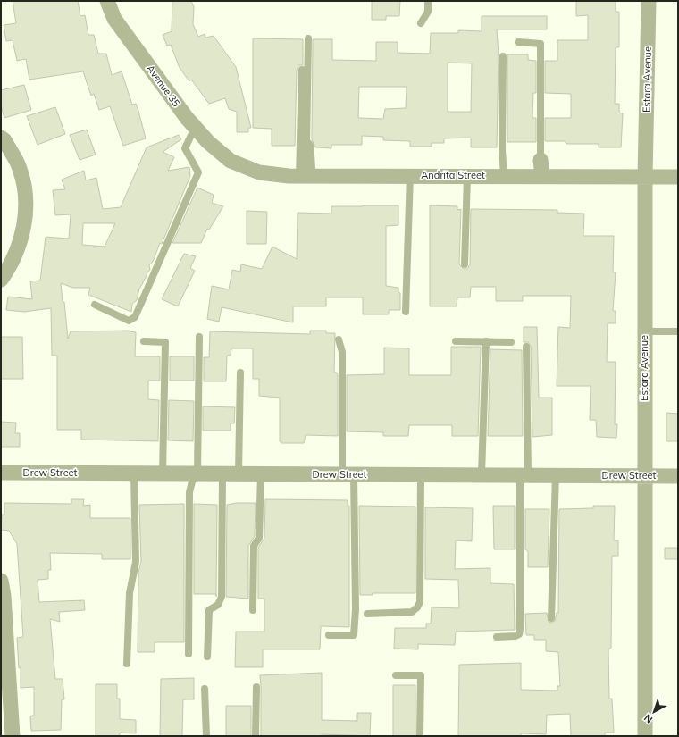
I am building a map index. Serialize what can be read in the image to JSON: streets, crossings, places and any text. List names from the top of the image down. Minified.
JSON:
{"streets":{"street":["Estara Avenue","Avenue 35","Andrita Street","Drew Street"]},"crossings":[["Estara Avenue","Andrita Street"],["Estara Avenue","Drew Street"],["Avenue 35","Andrita Street"]],"north":"bottom left"}
